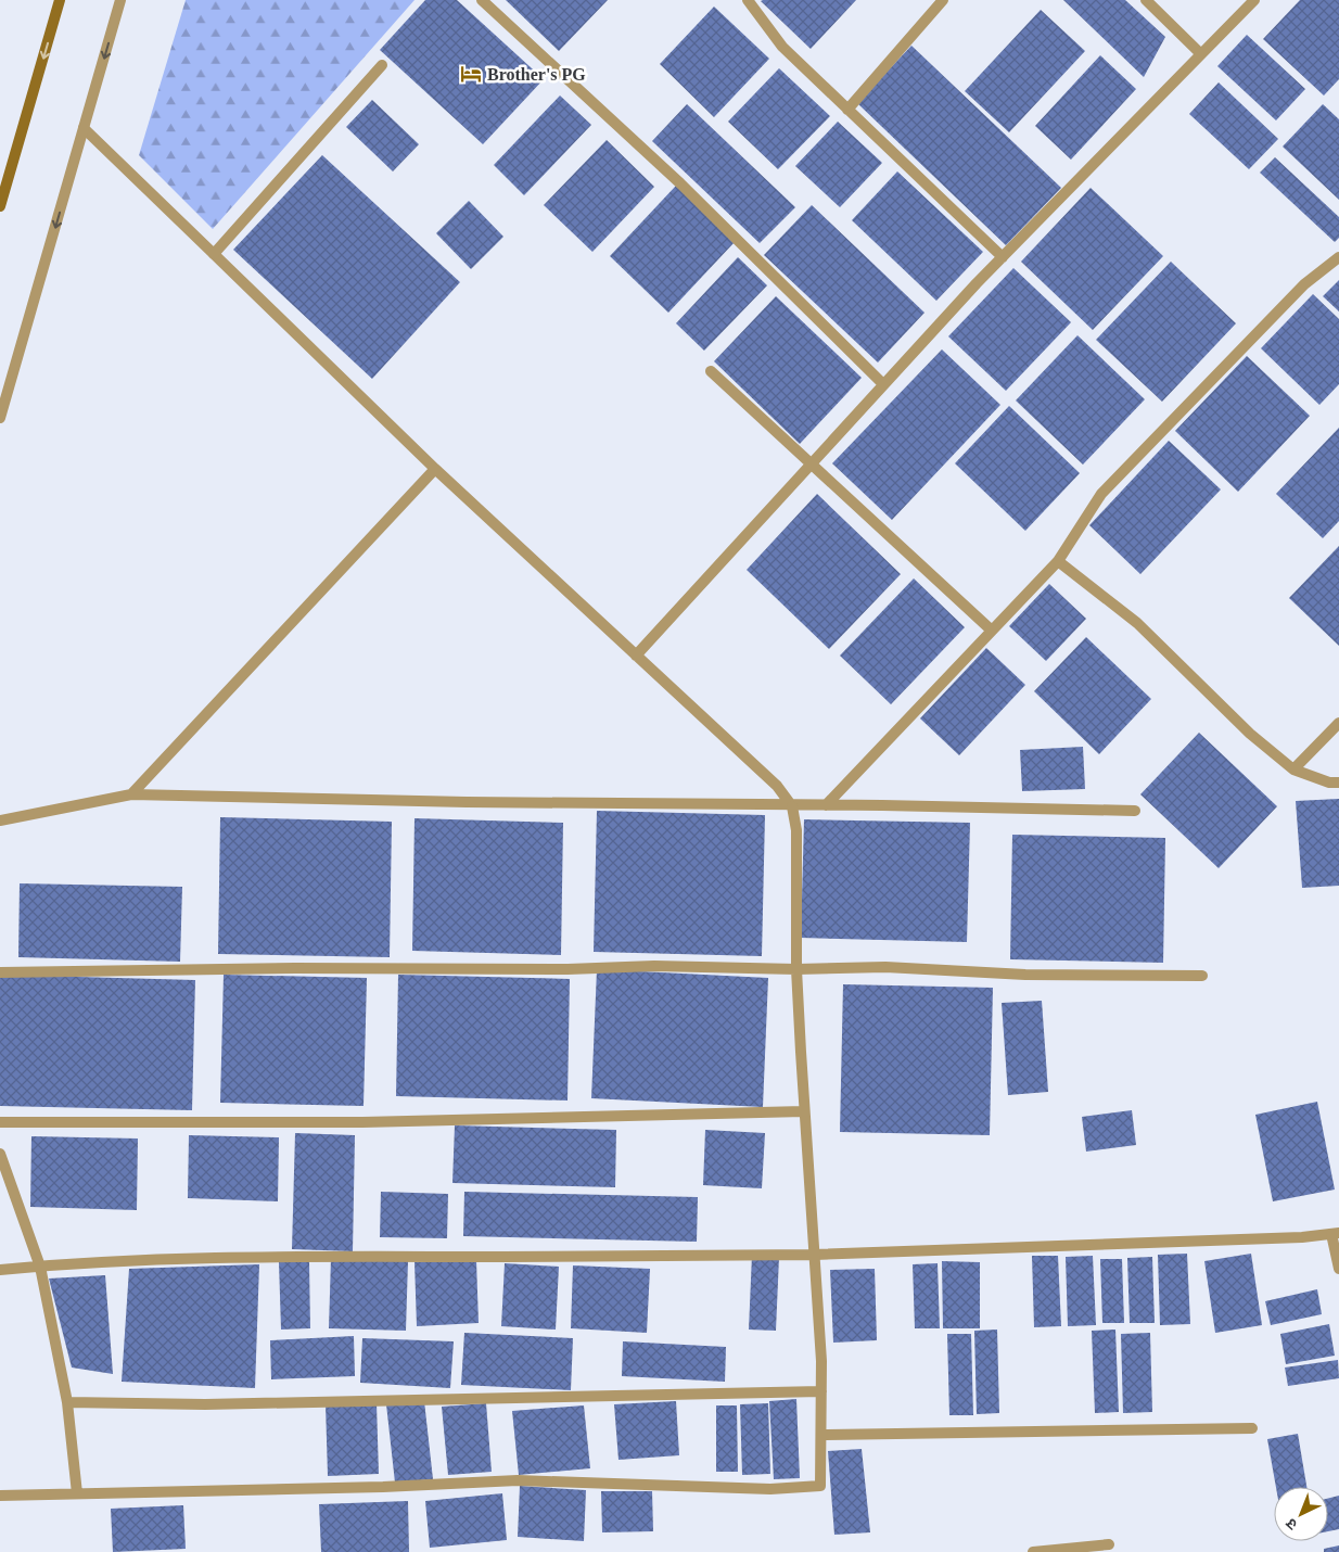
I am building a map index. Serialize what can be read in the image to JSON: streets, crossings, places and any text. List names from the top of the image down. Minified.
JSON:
{"places":{"hotel":["Brother's PG"]},"north":"bottom left"}
